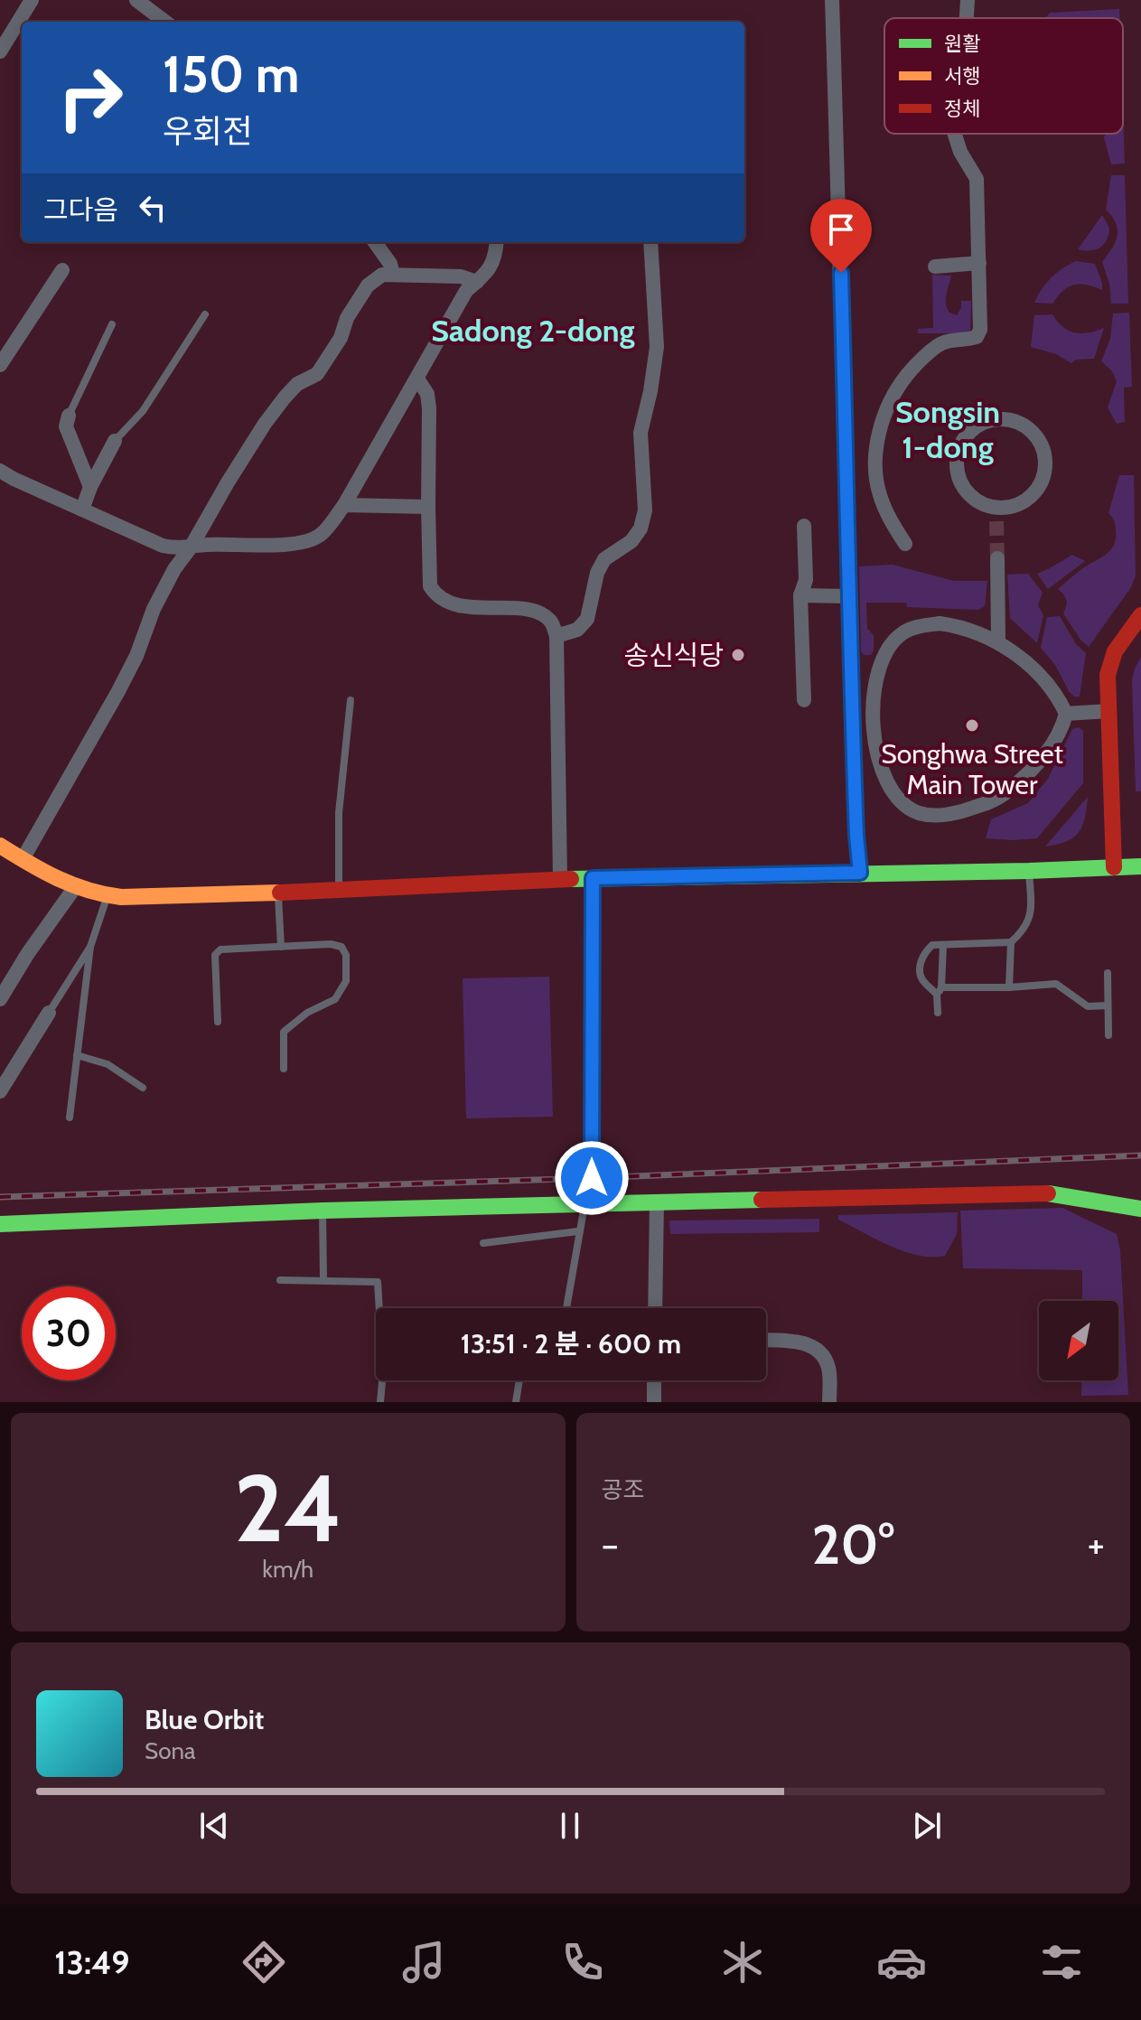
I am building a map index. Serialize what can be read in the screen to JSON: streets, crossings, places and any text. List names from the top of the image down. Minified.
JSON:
{"districts":["Sadong 2-dong","Songsin 1-dong"],"places":["송신식당","Songhwa Street Main Tower"],"legend":["원활","서행","정체"],"north":"bottom left","page":{"turn":["150 m","우회전"],"then":"그다음","limit":"30","trip":"13:51 · 2 분 · 600 m","tile":[["24","km/h"],"공조"],"heat":["−","20°","+"],"song":["Blue Orbit","Sona"],"tabs":"13:49"}}
